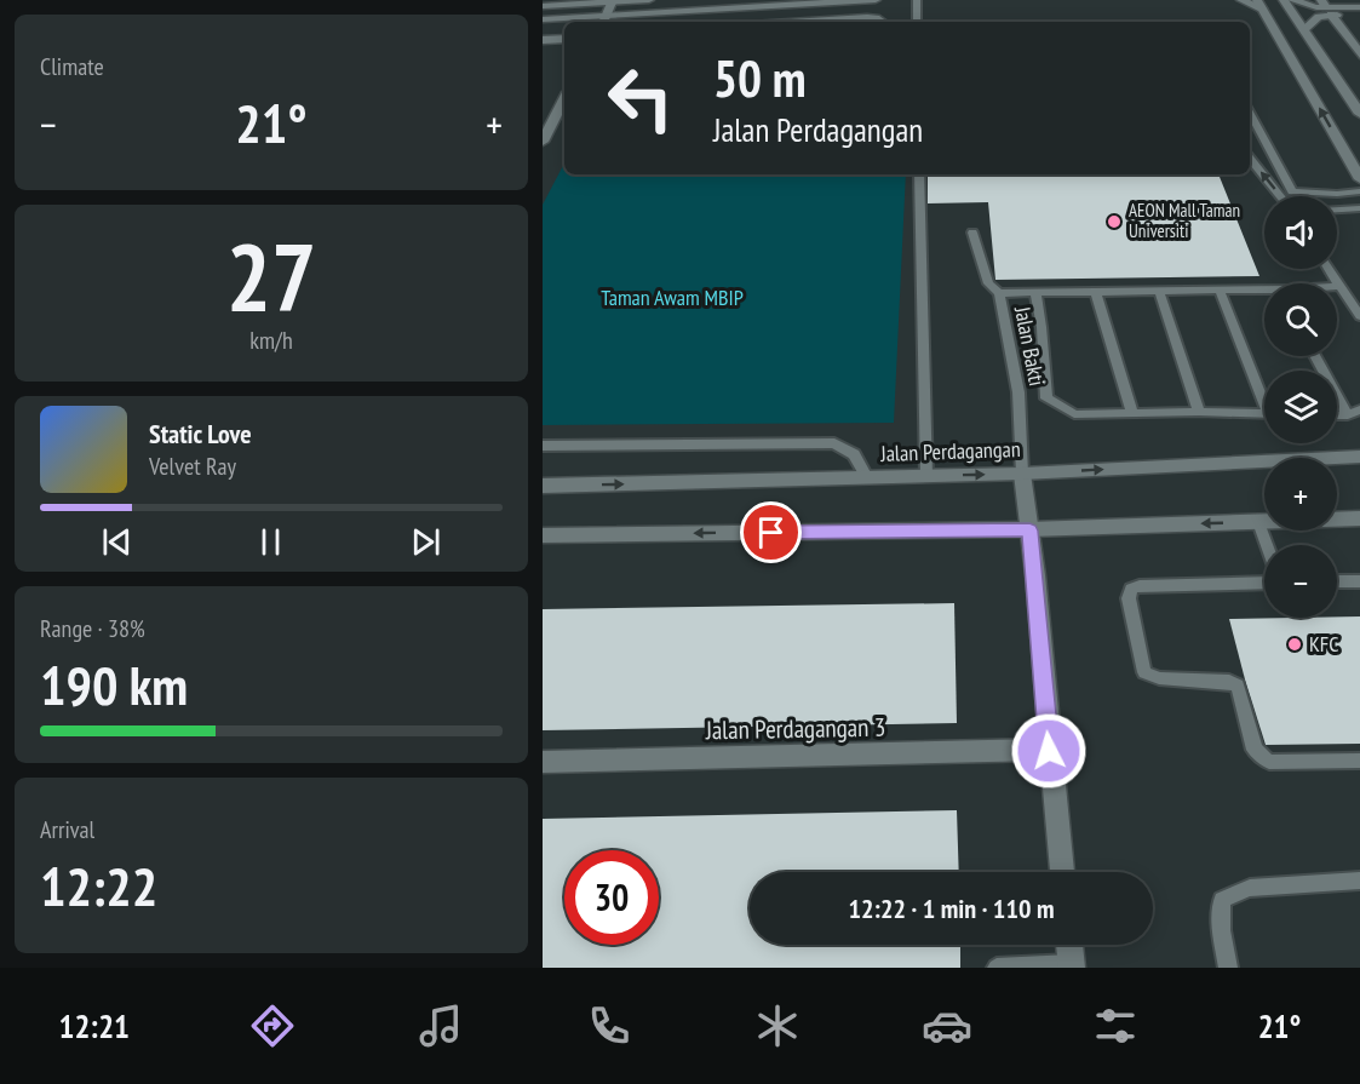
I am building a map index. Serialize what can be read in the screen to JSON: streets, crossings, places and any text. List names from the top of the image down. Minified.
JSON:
{"streets":{"street":["Jalan Perdagangan","Jalan Perdagangan 3"],"lane":["Jalan Bakti"]},"crossings":[["Jalan Bakti","Jalan Perdagangan"]],"parks":["Taman Awam MBIP"],"places":["AEON Mall Taman Universiti","KFC"],"page":{"tile":["Climate",["27","km/h"],["Range · 38%","190 km"],["Arrival","12:22"]],"turn":["50 m","Jalan Perdagangan"],"heat":["−","21°","+"],"map_buttons":["+","−"],"song":["Static Love","Velvet Ray"],"limit":"30","trip":"12:22 · 1 min · 110 m","tabs":["12:21","21°"]}}
